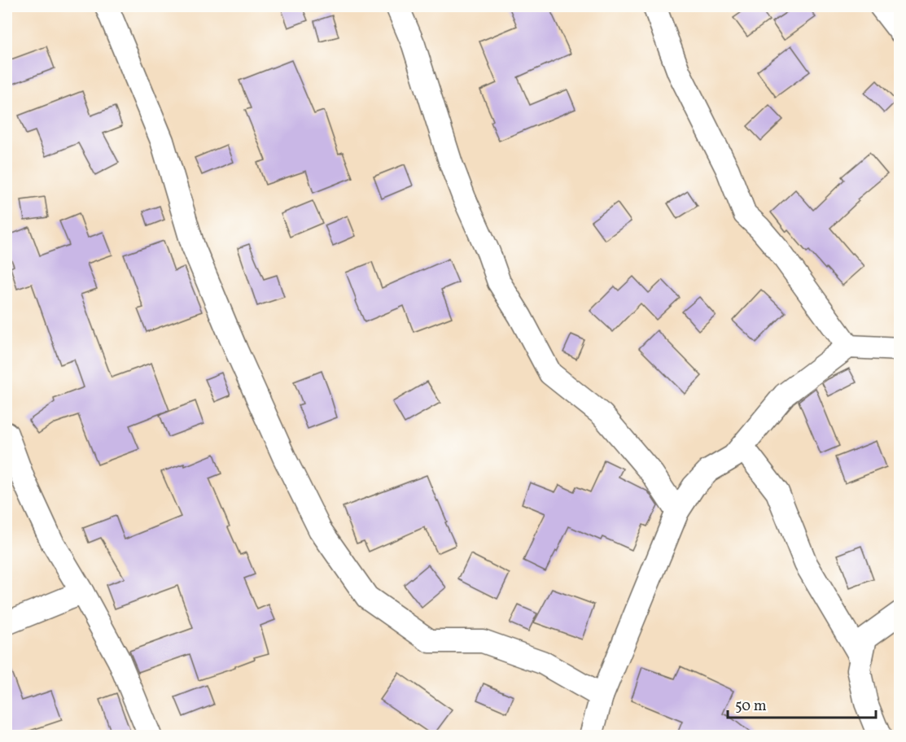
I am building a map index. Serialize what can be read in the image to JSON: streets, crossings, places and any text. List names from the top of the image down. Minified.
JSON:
{"scale_bar":"50 m"}
